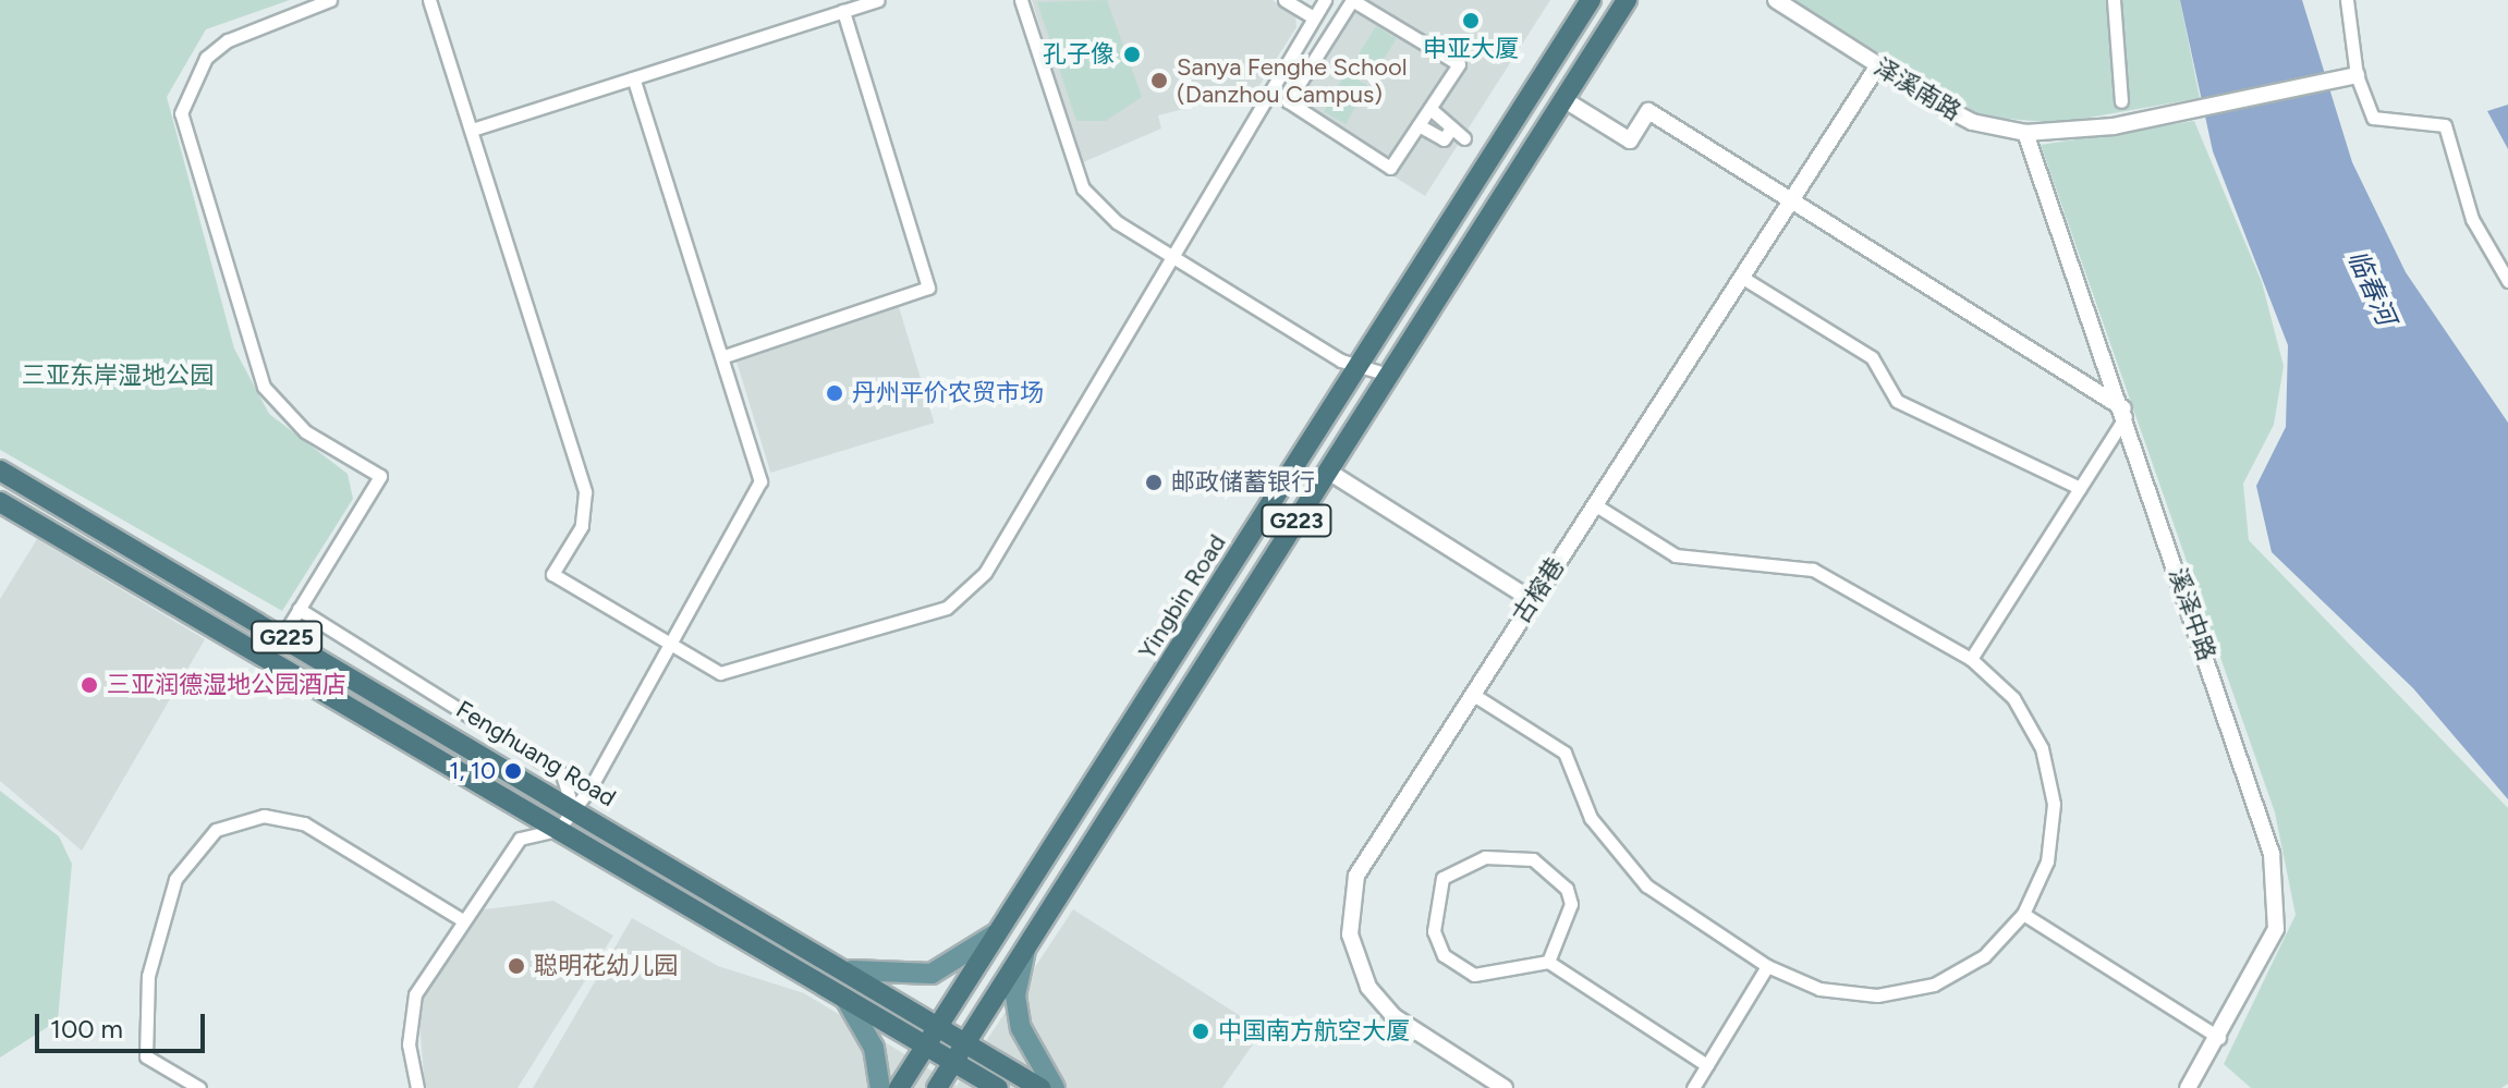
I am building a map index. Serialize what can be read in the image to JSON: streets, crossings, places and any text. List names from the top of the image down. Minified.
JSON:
{"streets":{"highway":["G223","Yingbin Road","G225","Fenghuang Road"],"street":["泽溪南路","古榕巷","溪泽中路"]},"crossings":[["泽溪南路","古榕巷"],["泽溪南路","溪泽中路"],["G223","Fenghuang Road"],["Yingbin Road","G225"],["Yingbin Road","Fenghuang Road"]],"water":["临春河"],"parks":["三亚东岸湿地公园"],"places":["申亚大厦","孔子像","Sanya Fenghe School (Danzhou Campus)","丹州平价农贸市场","邮政储蓄银行","三亚润德湿地公园酒店","1, 10","聪明花幼儿园","中国南方航空大厦"],"scale_bar":"100 m"}
